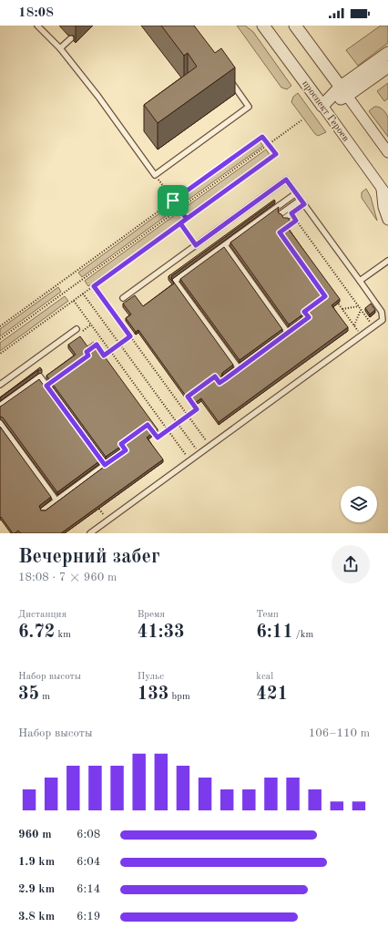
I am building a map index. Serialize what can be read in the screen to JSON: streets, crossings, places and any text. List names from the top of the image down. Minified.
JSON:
{"streets":{"street":["проспект Героев"]},"page":{"status":"18:08","heading":["Вечерний забег","18:08 · 7 × 960 m"],"stats":[["Дистанция","6.72 km"],["Время","41:33"],["Темп","6:11 /km"],["Набор высоты","35 m"],["Пульс","133 bpm"],["kcal","421"]],"chart":["Набор высоты","106–110 m"],"list":[{"name":"960 m","note":"6:08"},{"name":"1.9 km","note":"6:04"},{"name":"2.9 km","note":"6:14"},{"name":"3.8 km","note":"6:19"}]}}
